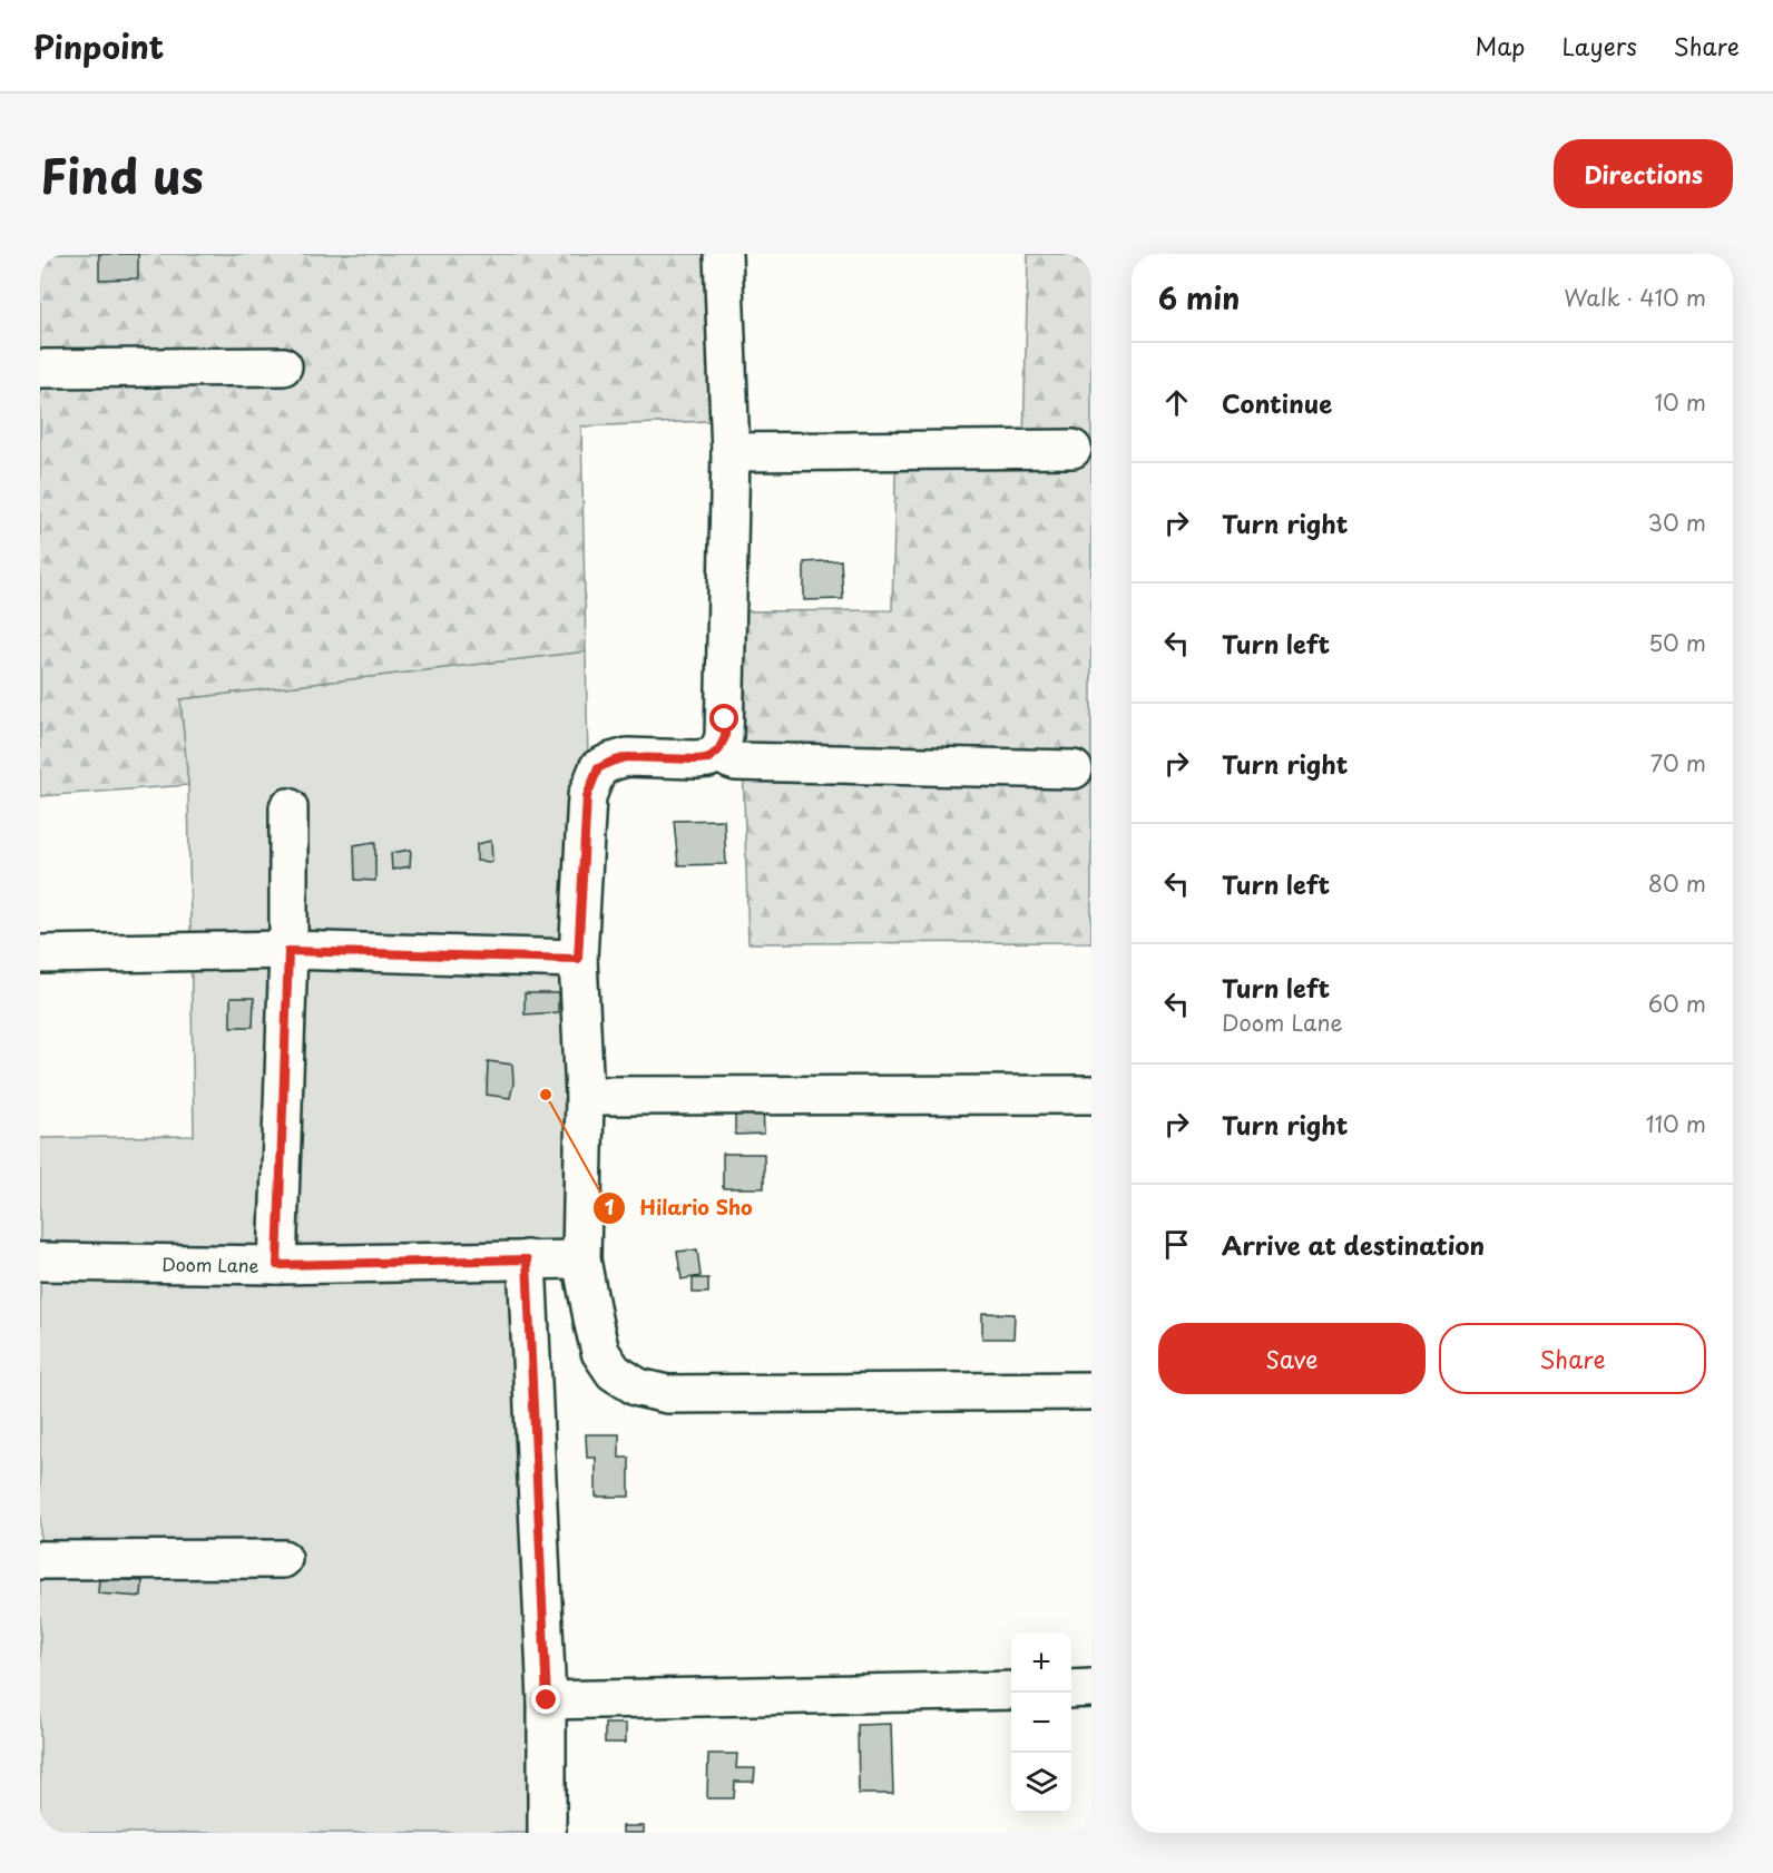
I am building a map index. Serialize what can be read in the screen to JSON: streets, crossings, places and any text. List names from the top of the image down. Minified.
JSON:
{"streets":{"street":["Doom Lane"]},"places":["Hilario Sho"],"page":{"header":"Pinpoint","nav":["Map","Layers","Share"],"title":"Find us","buttons":["Directions",["Save","Share"]],"heading":["6 min","Walk · 410 m"],"list":[["Continue","10 m"],["Turn right","30 m"],["Turn left","50 m"],["Turn right","70 m"],["Turn left","80 m"],["Turn left","Doom Lane","60 m"],["Turn right","110 m"],"Arrive at destination"],"map_buttons":["+","−"]}}
